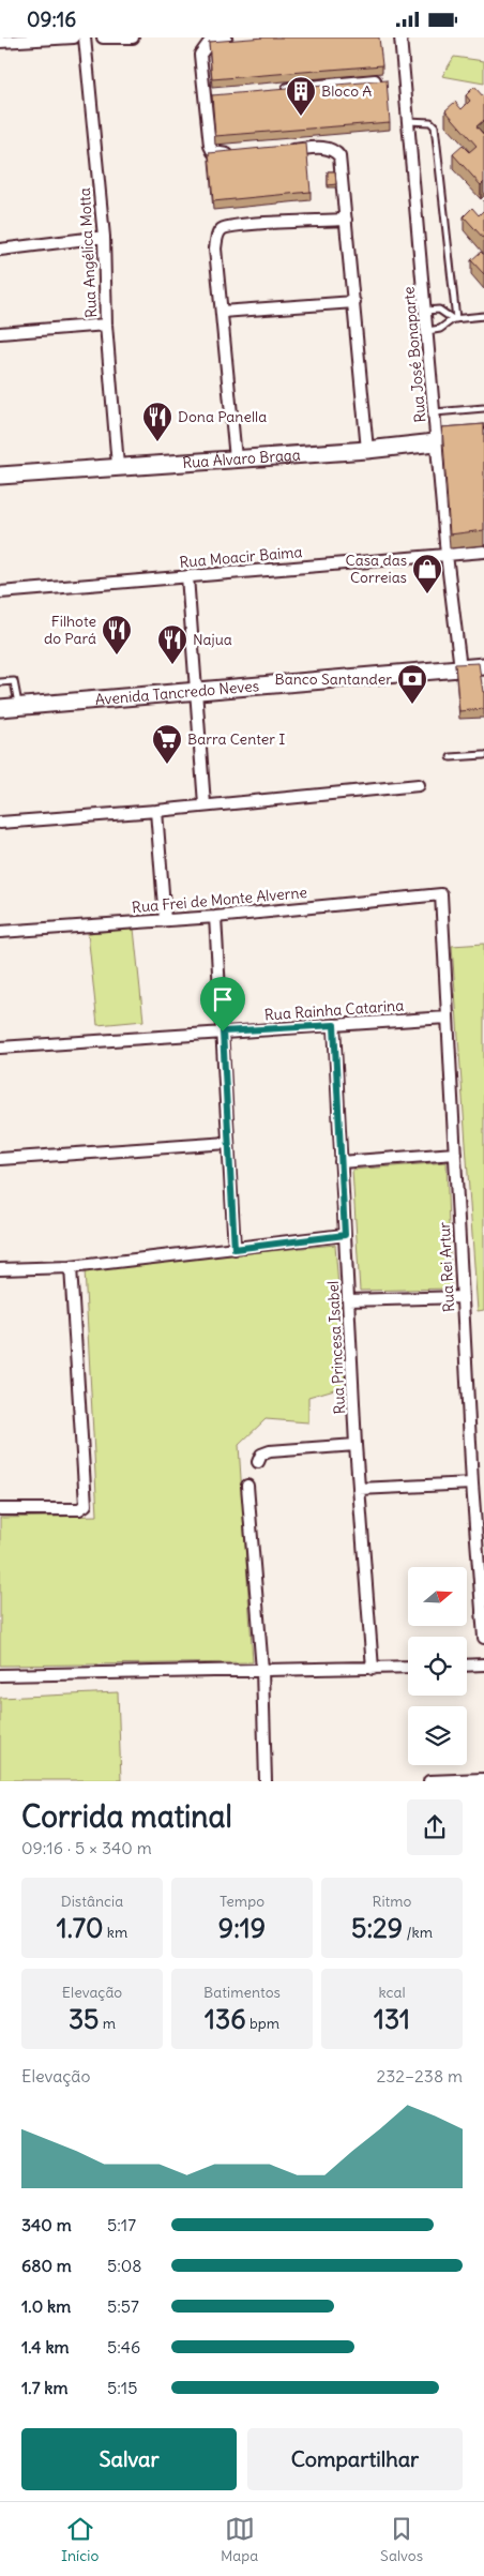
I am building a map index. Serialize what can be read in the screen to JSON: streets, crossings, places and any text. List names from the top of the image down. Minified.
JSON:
{"streets":{"main road":["Rua Álvaro Braga","Avenida Tancredo Neves"],"street":["Rua Angélica Motta","Rua José Bonaparte","Rua Moacir Baima","Rua Frei de Monte Alverne","Rua Rainha Catarina","Rua Rei Artur","Rua Princesa Isabel"]},"crossings":[["Rua Angélica Motta","Rua Álvaro Braga"],["Rua José Bonaparte","Rua Álvaro Braga"],["Rua José Bonaparte","Rua Moacir Baima"],["Rua José Bonaparte","Avenida Tancredo Neves"],["Rua Frei de Monte Alverne","Rua Rei Artur"],["Rua Rainha Catarina","Rua Rei Artur"],["Rua Rainha Catarina","Rua Princesa Isabel"]],"places":{"building":["Bloco A"],"restaurant":["Dona Panella","Filhote do Pará","Najua"],"shop":["Casa das Correias"],"bank":["Banco Santander"],"supermarket":["Barra Center I"]},"north":"right","page":{"status":"09:16","heading":["Corrida matinal","09:16 · 5 × 340 m"],"stats":[["Distância","1.70 km"],["Tempo","9:19"],["Ritmo","5:29 /km"],["Elevação","35 m"],["Batimentos","136 bpm"],["kcal","131"]],"chart":["Elevação","232–238 m"],"list":[{"name":"340 m","note":"5:17"},{"name":"680 m","note":"5:08"},{"name":"1.0 km","note":"5:57"},{"name":"1.4 km","note":"5:46"},{"name":"1.7 km","note":"5:15"}],"buttons":["Salvar","Compartilhar"],"tabs":["Início","Mapa","Salvos"]}}
